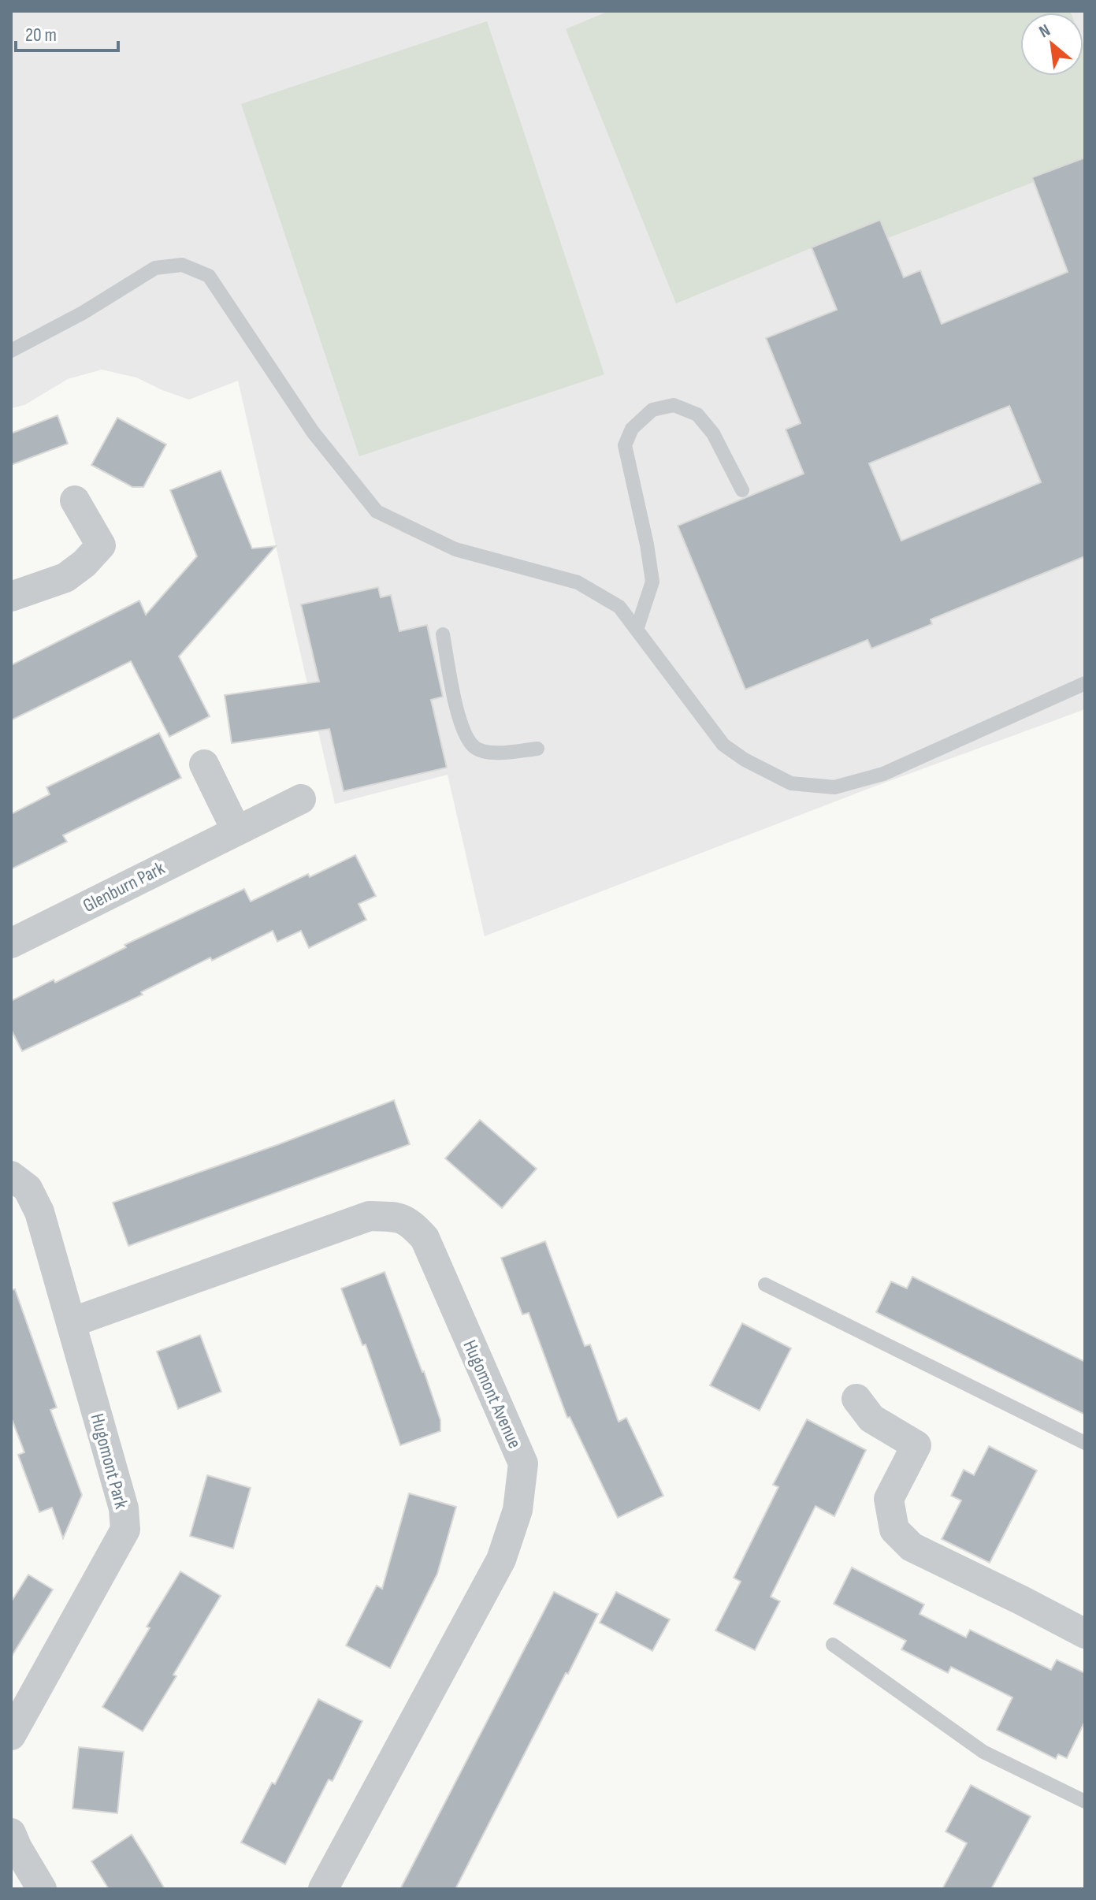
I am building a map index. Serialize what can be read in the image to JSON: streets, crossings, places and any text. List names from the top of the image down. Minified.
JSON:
{"streets":{"street":["Glenburn Park","Hugomont Avenue","Hugomont Park"]},"crossings":[["Hugomont Avenue","Hugomont Park"]],"scale_bar":"20 m","north":"top left"}
